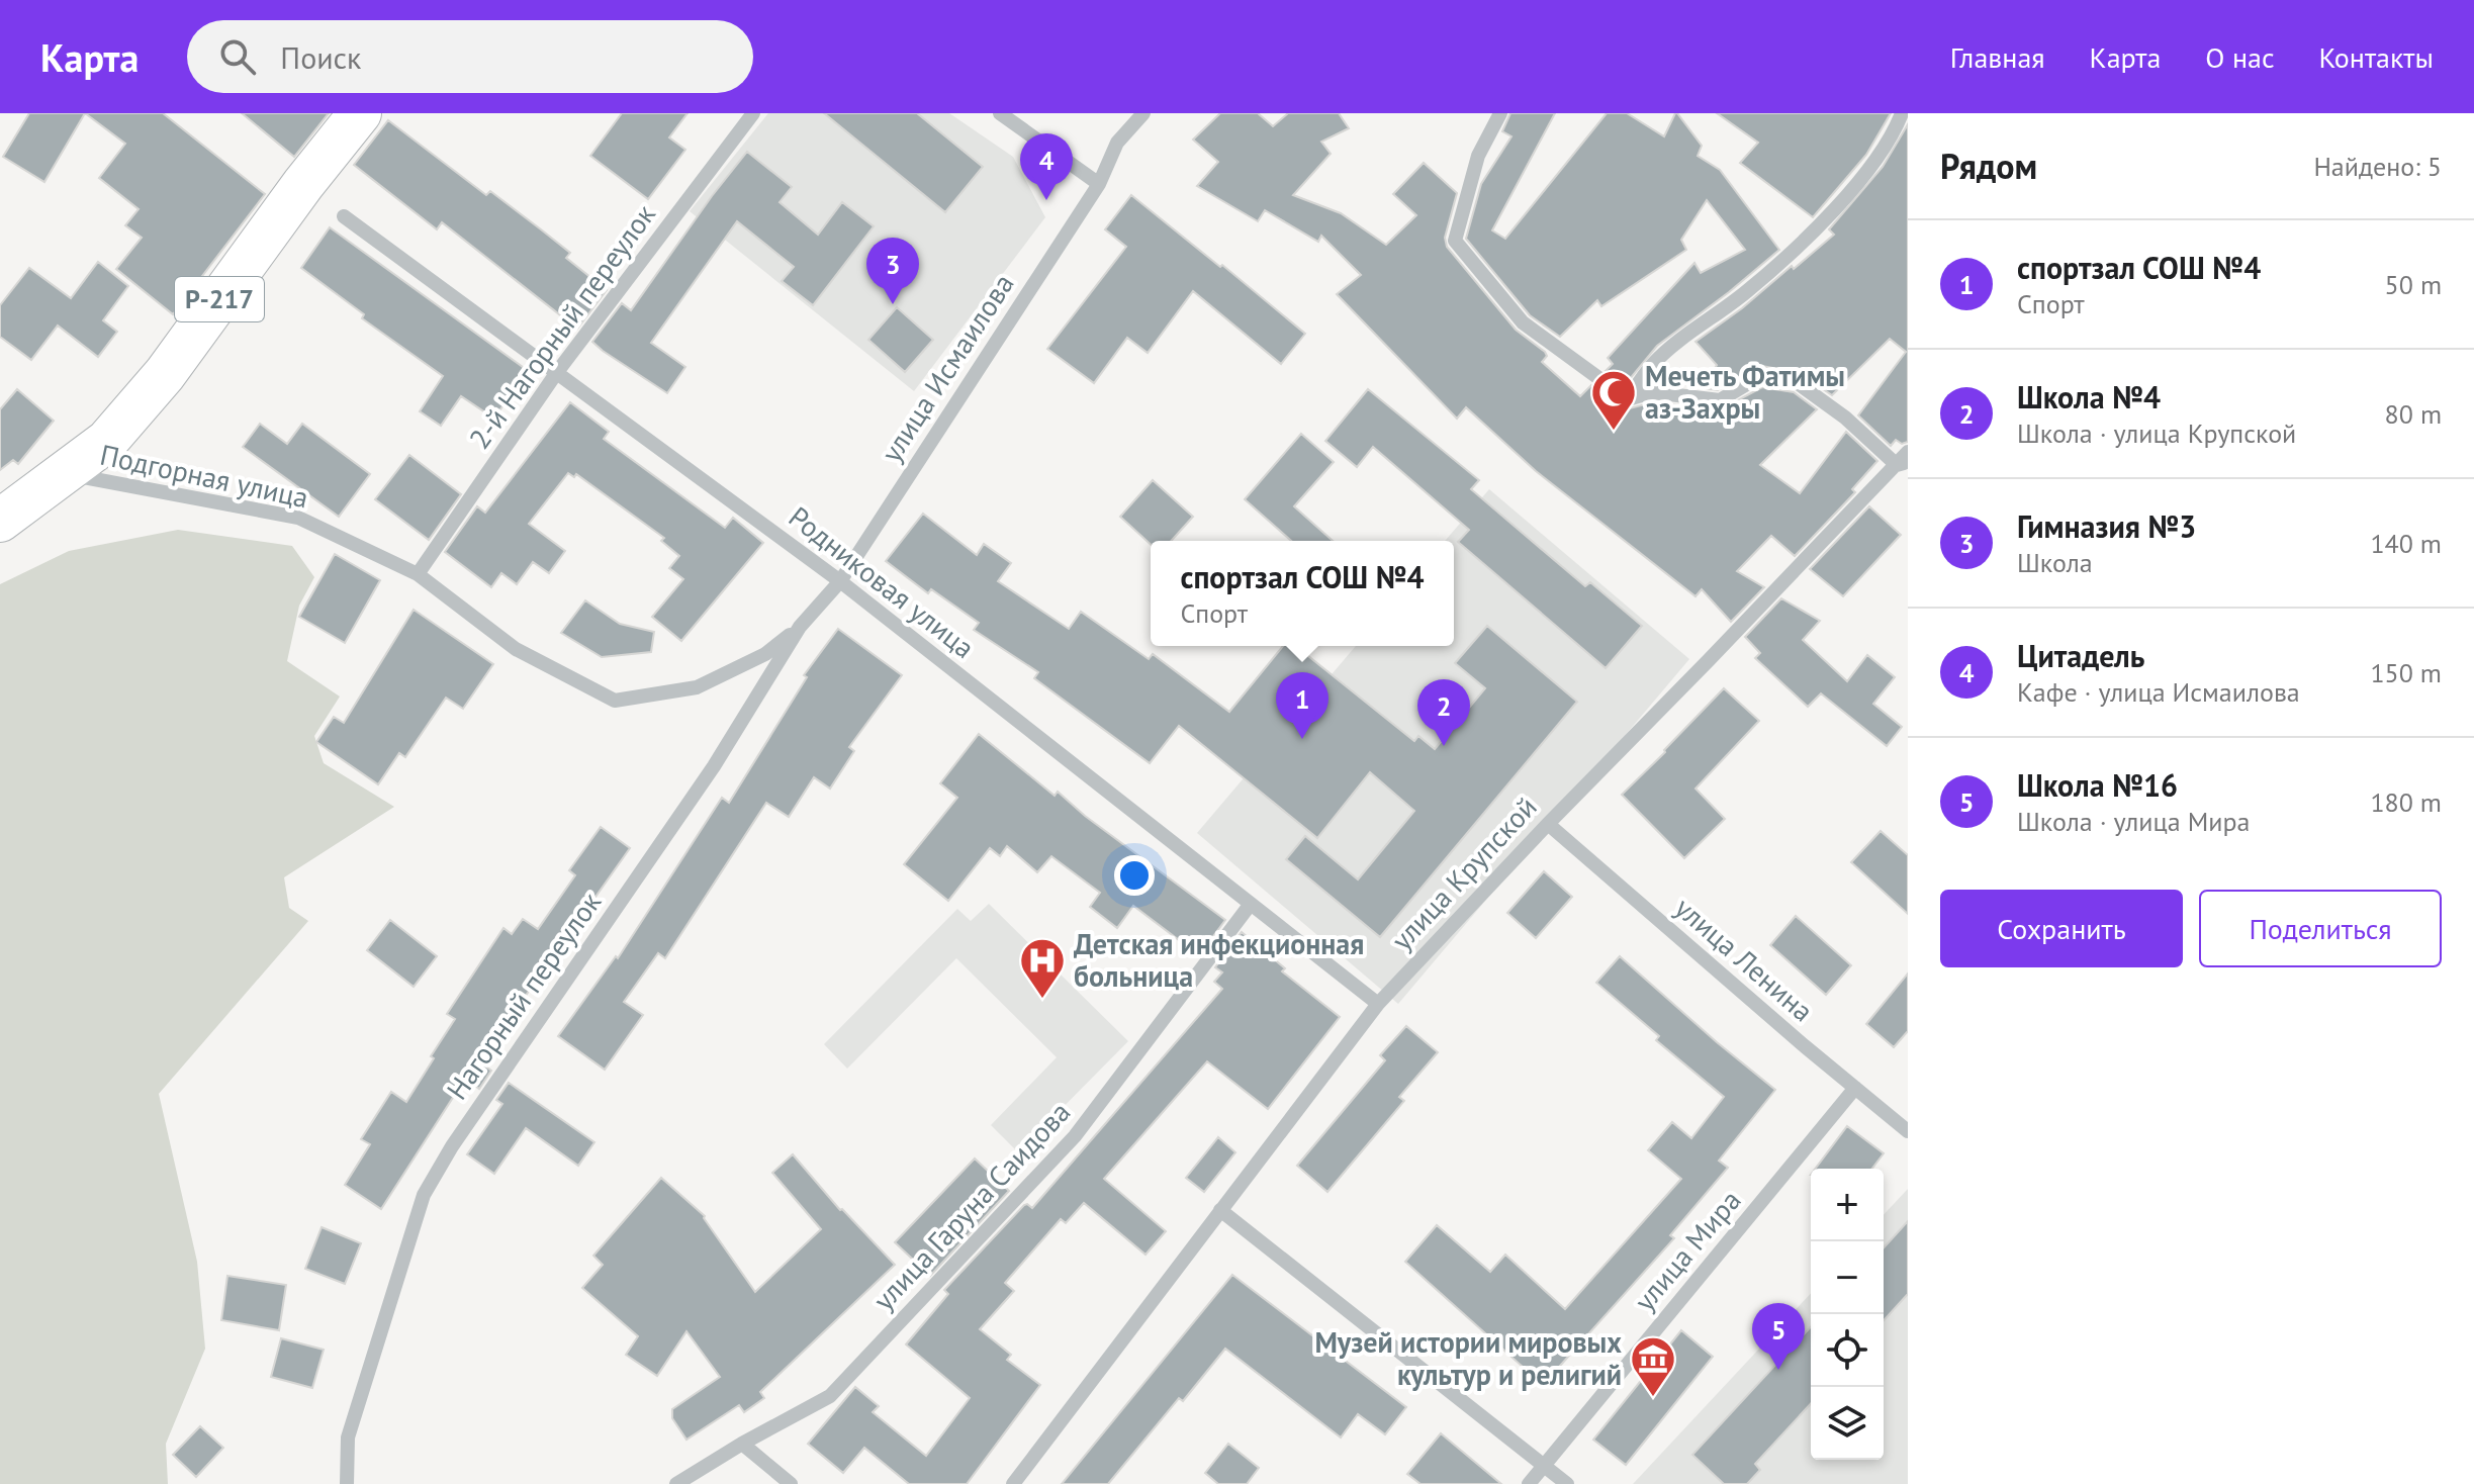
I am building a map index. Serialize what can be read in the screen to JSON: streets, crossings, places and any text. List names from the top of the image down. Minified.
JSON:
{"streets":{"highway":["Р-217"],"street":["2-й Нагорный переулок","улица Исмаилова","Подгорная улица","Родниковая улица","улица Крупской","улица Ленина","Нагорный переулок","улица Гаруна Саидова","улица Мира"]},"crossings":[["Р-217","Подгорная улица"],["2-й Нагорный переулок","Подгорная улица"],["2-й Нагорный переулок","Родниковая улица"],["улица Исмаилова","Родниковая улица"],["улица Исмаилова","Нагорный переулок"],["Родниковая улица","улица Крупской"],["Родниковая улица","Нагорный переулок"],["Родниковая улица","улица Гаруна Саидова"],["улица Крупской","улица Ленина"],["улица Ленина","улица Мира"]],"places":{"mosque":["Мечеть Фатимы аз-Захры"],"hospital":["Детская инфекционная больница"],"museum":["Музей истории мировых культур и религий"]},"page":{"header":"Карта","search":"Поиск","nav":["Главная","Карта","О нас","Контакты"],"heading":["Рядом","Найдено: 5"],"pins":["4","3","1","2","5"],"list":[{"mark":"1","name":"спортзал СОШ №4","note":"Спорт","value":"50 m"},{"mark":"2","name":"Школа №4","note":"Школа · улица Крупской","value":"80 m"},{"mark":"3","name":"Гимназия №3","note":"Школа","value":"140 m"},{"mark":"4","name":"Цитадель","note":"Кафе · улица Исмаилова","value":"150 m"},{"mark":"5","name":"Школа №16","note":"Школа · улица Мира","value":"180 m"}],"popup":["спортзал СОШ №4","Спорт"],"buttons":["Сохранить","Поделиться"],"map_buttons":["+","−"]}}
